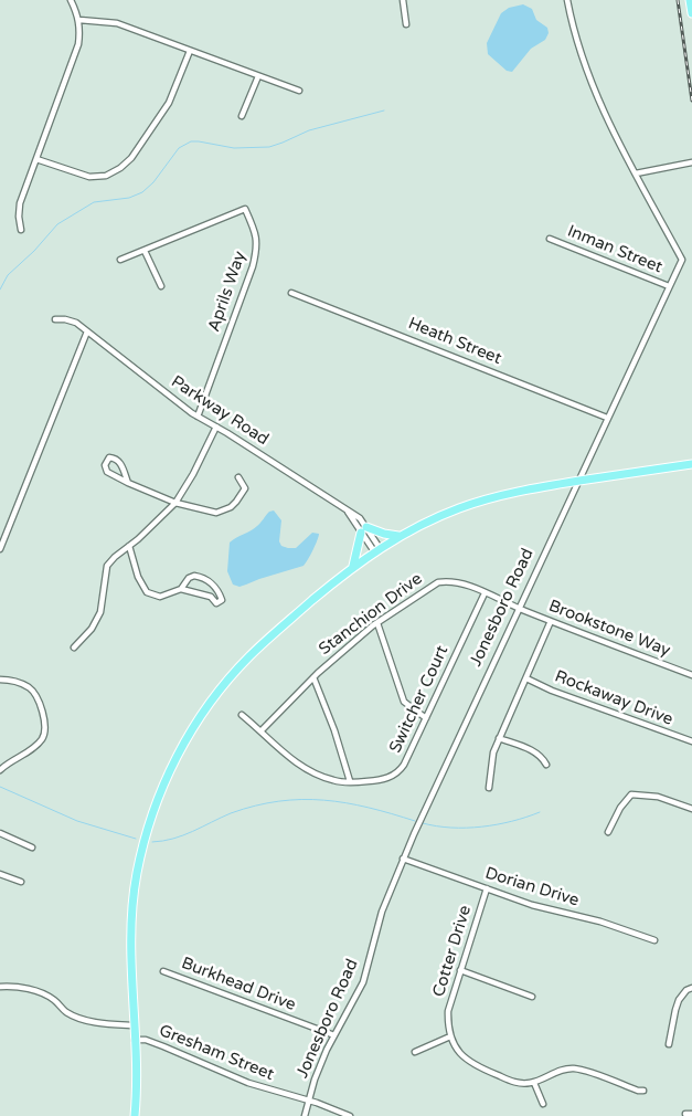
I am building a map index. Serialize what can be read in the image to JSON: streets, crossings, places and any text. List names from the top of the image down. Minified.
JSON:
{"streets":{"street":["Inman Street","Aprils Way","Heath Street","Parkway Road","Jonesboro Road","Stanchion Drive","Brookstone Way","Rockaway Drive","Switcher Court","Dorian Drive","Cotter Drive","Burkhead Drive","Gresham Street"]},"crossings":[["Inman Street","Jonesboro Road"],["Aprils Way","Parkway Road"],["Heath Street","Jonesboro Road"],["Jonesboro Road","Stanchion Drive"],["Jonesboro Road","Brookstone Way"],["Jonesboro Road","Dorian Drive"],["Jonesboro Road","Burkhead Drive"],["Jonesboro Road","Gresham Street"],["Stanchion Drive","Brookstone Way"],["Stanchion Drive","Switcher Court"],["Dorian Drive","Cotter Drive"]]}
